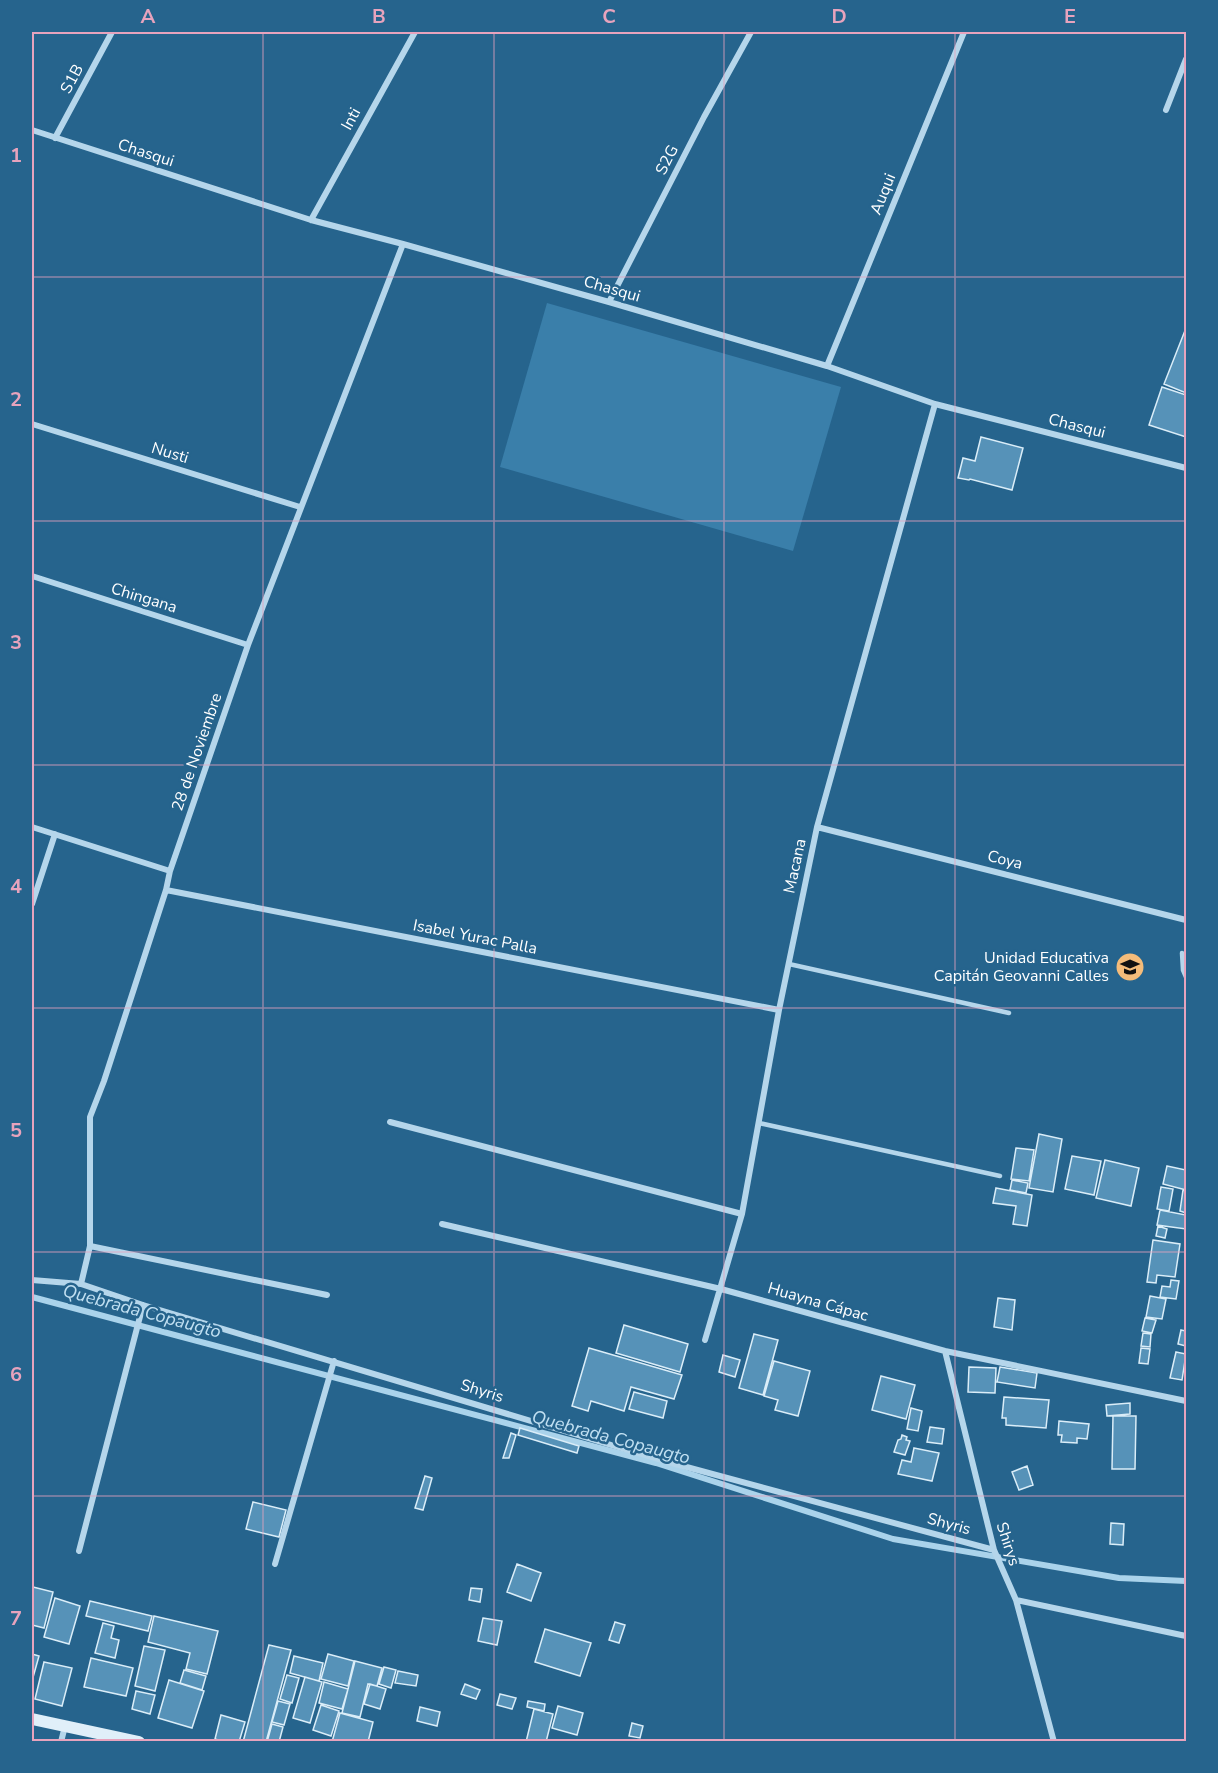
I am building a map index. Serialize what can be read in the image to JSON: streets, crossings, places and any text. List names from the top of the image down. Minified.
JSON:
{"streets":{"street":["S1B","Inti","Chasqui","S2G","Auqui","Nusti","Chingana","28 de Noviembre","Coya","Macana","Isabel Yurac Palla","Huayna Cápac","Shyris","Shirys"]},"crossings":[["S1B","Chasqui"],["Inti","Chasqui"],["Chasqui","S2G"],["Chasqui","Auqui"],["Chasqui","28 de Noviembre"],["Chasqui","Macana"],["Nusti","28 de Noviembre"],["Chingana","28 de Noviembre"],["28 de Noviembre","Isabel Yurac Palla"],["28 de Noviembre","Shyris"],["Coya","Macana"],["Macana","Isabel Yurac Palla"],["Macana","Huayna Cápac"],["Huayna Cápac","Shirys"],["Shyris","Shirys"]],"water":["Quebrada Copaugto"],"places":{"school or university":["Unidad Educativa Capitán Geovanni Calles"]},"grid":{"columns":["A","B","C","D","E"],"rows":["1","2","3","4","5","6","7"]}}
